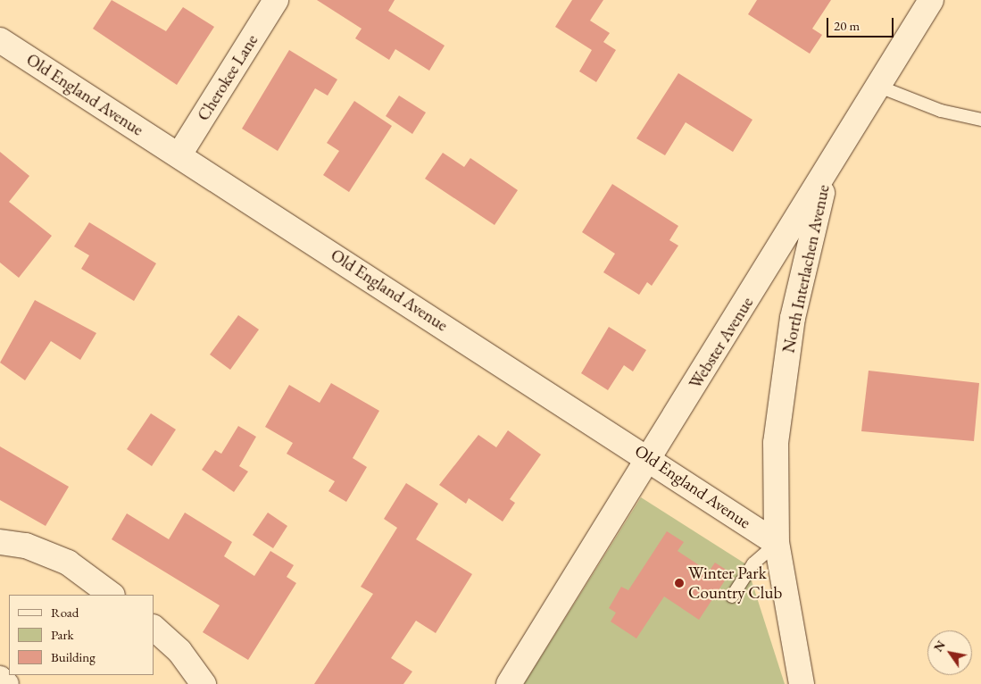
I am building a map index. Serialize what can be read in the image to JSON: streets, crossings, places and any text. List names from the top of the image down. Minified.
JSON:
{"streets":{"street":["Cherokee Lane","Old England Avenue","North Interlachen Avenue","Webster Avenue"]},"crossings":[["Cherokee Lane","Old England Avenue"],["Old England Avenue","North Interlachen Avenue"],["Old England Avenue","Webster Avenue"],["North Interlachen Avenue","Webster Avenue"]],"places":["Winter Park Country Club"],"legend":["Road","Park","Building"],"scale_bar":"20 m","north":"top left"}
